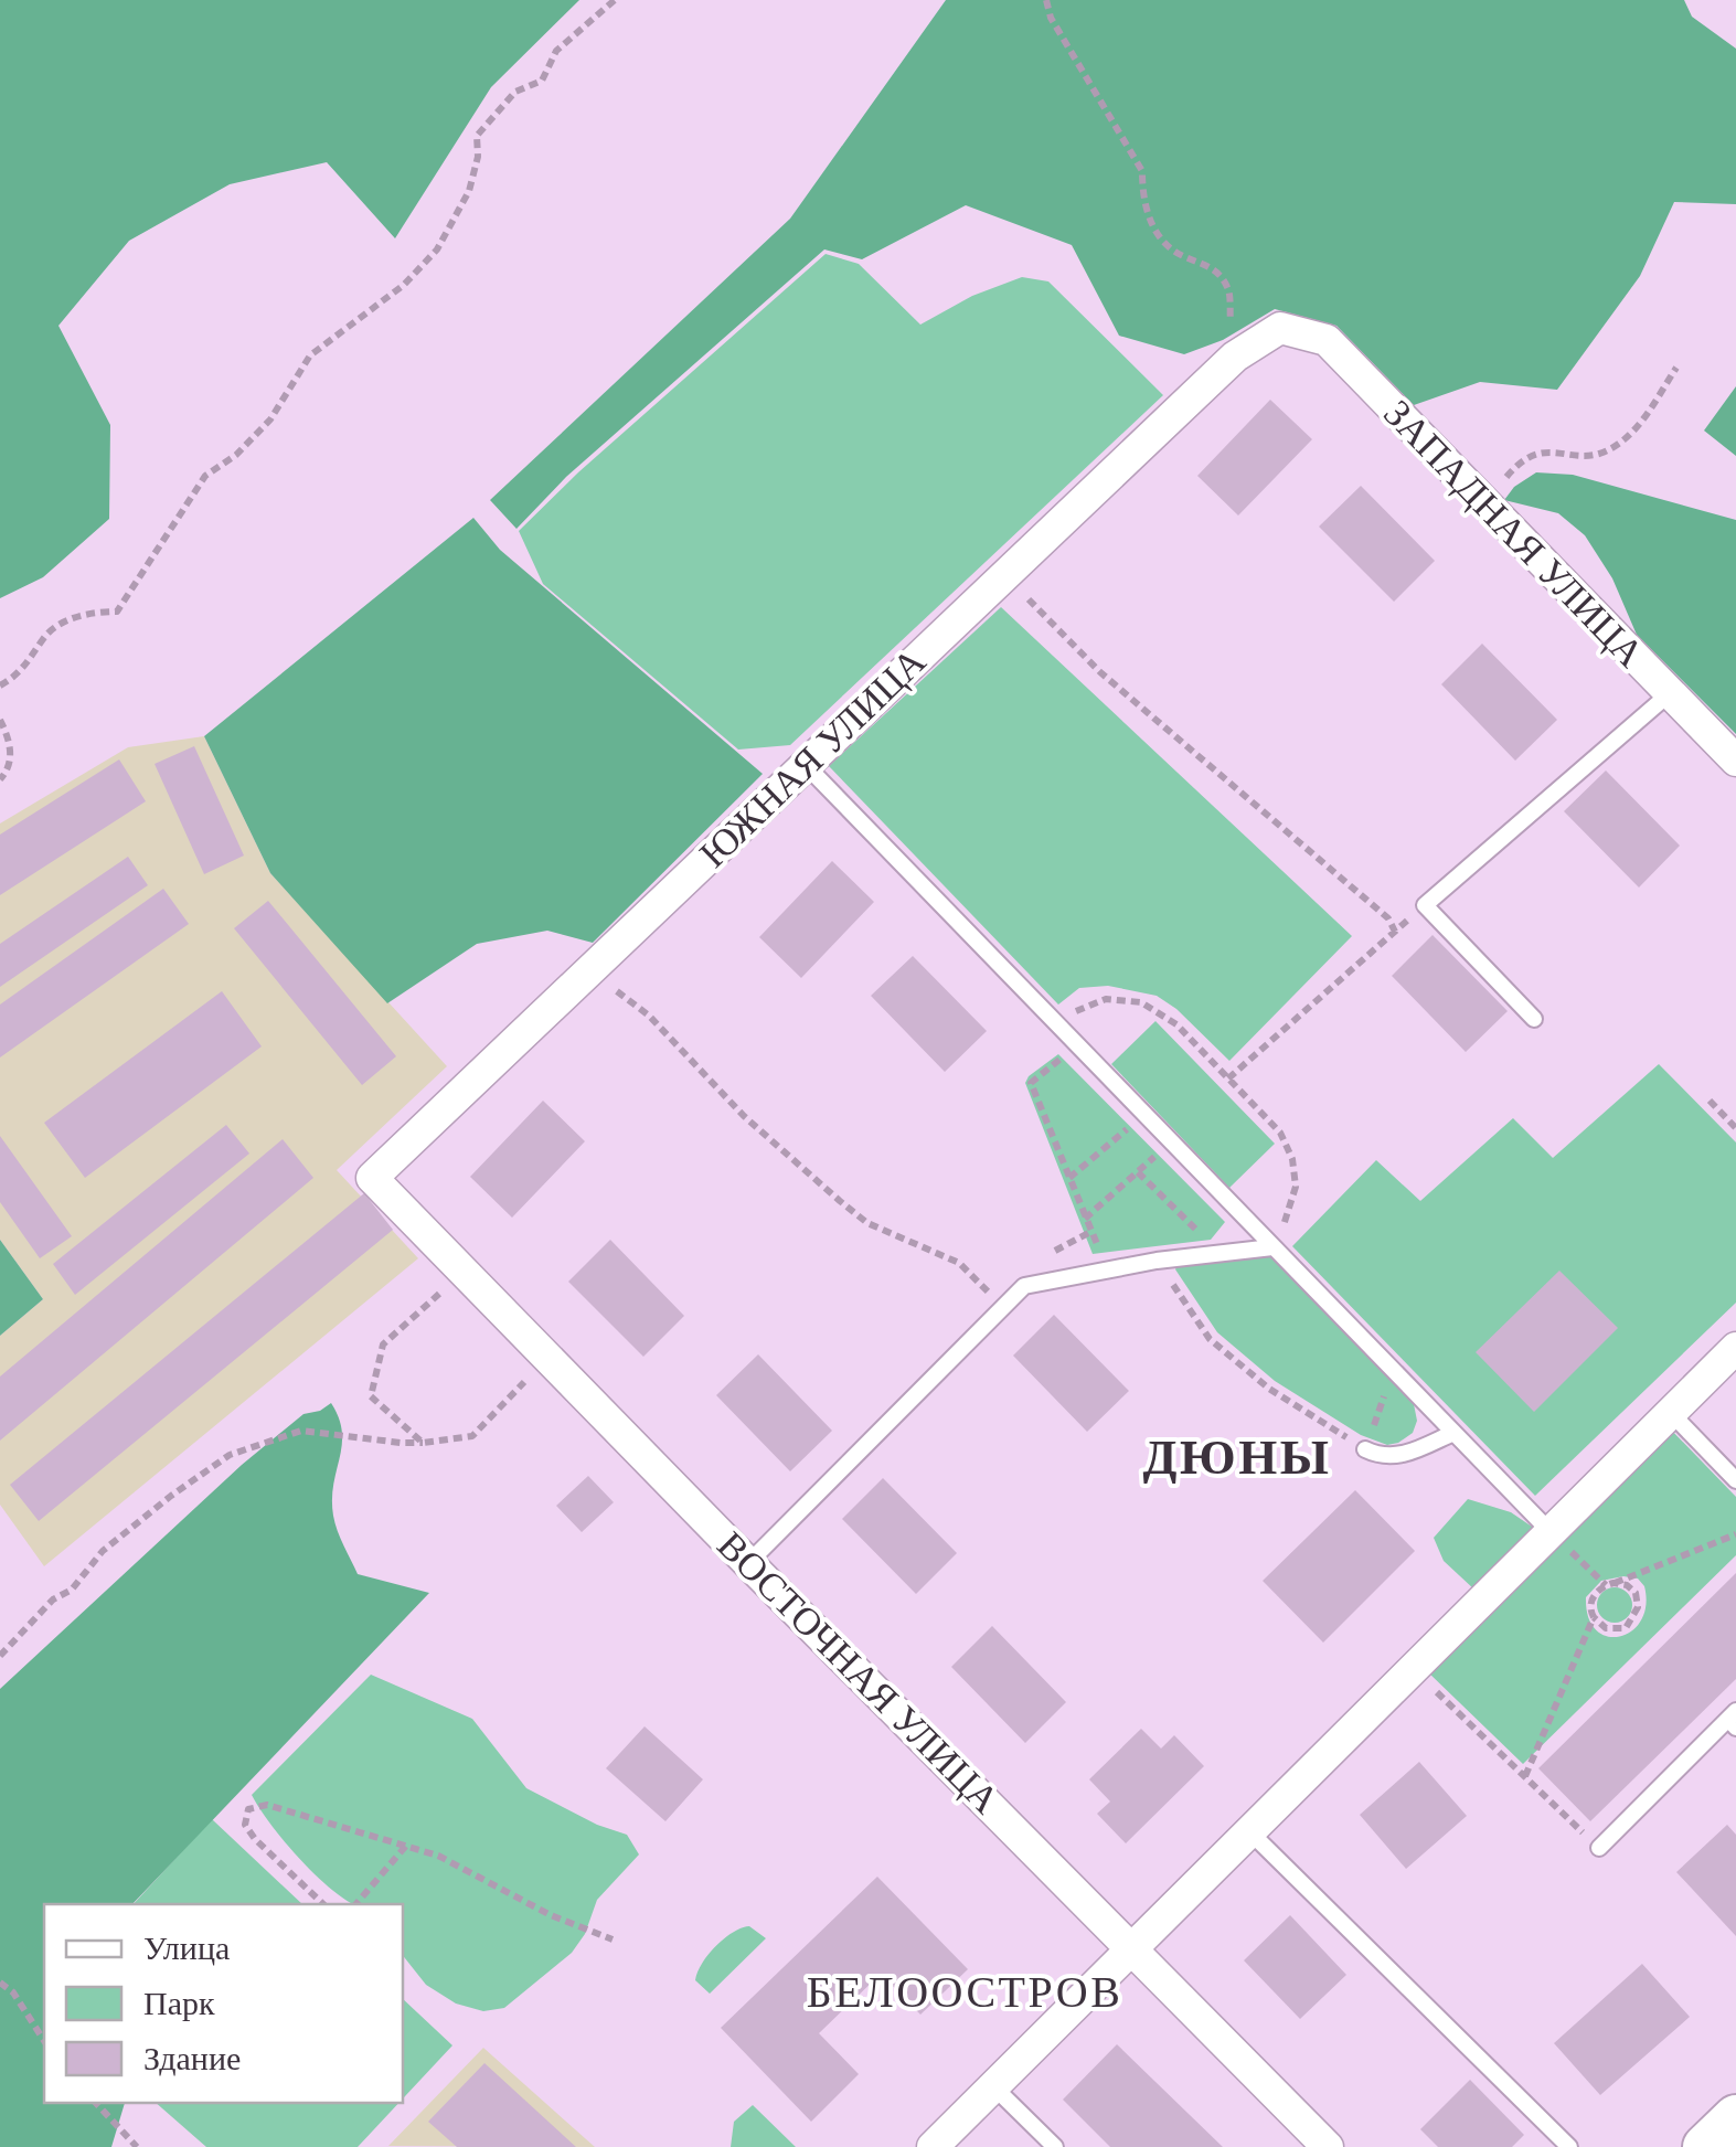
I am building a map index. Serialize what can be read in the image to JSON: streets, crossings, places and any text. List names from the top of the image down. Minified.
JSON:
{"streets":{"street":["ЗАПАДНАЯ УЛИЦА","ЮЖНАЯ УЛИЦА","ВОСТОЧНАЯ УЛИЦА"]},"crossings":[["ЗАПАДНАЯ УЛИЦА","ЮЖНАЯ УЛИЦА"],["ЮЖНАЯ УЛИЦА","ВОСТОЧНАЯ УЛИЦА"]],"districts":["ДЮНЫ","БЕЛООСТРОВ"],"legend":["Улица","Парк","Здание"]}
